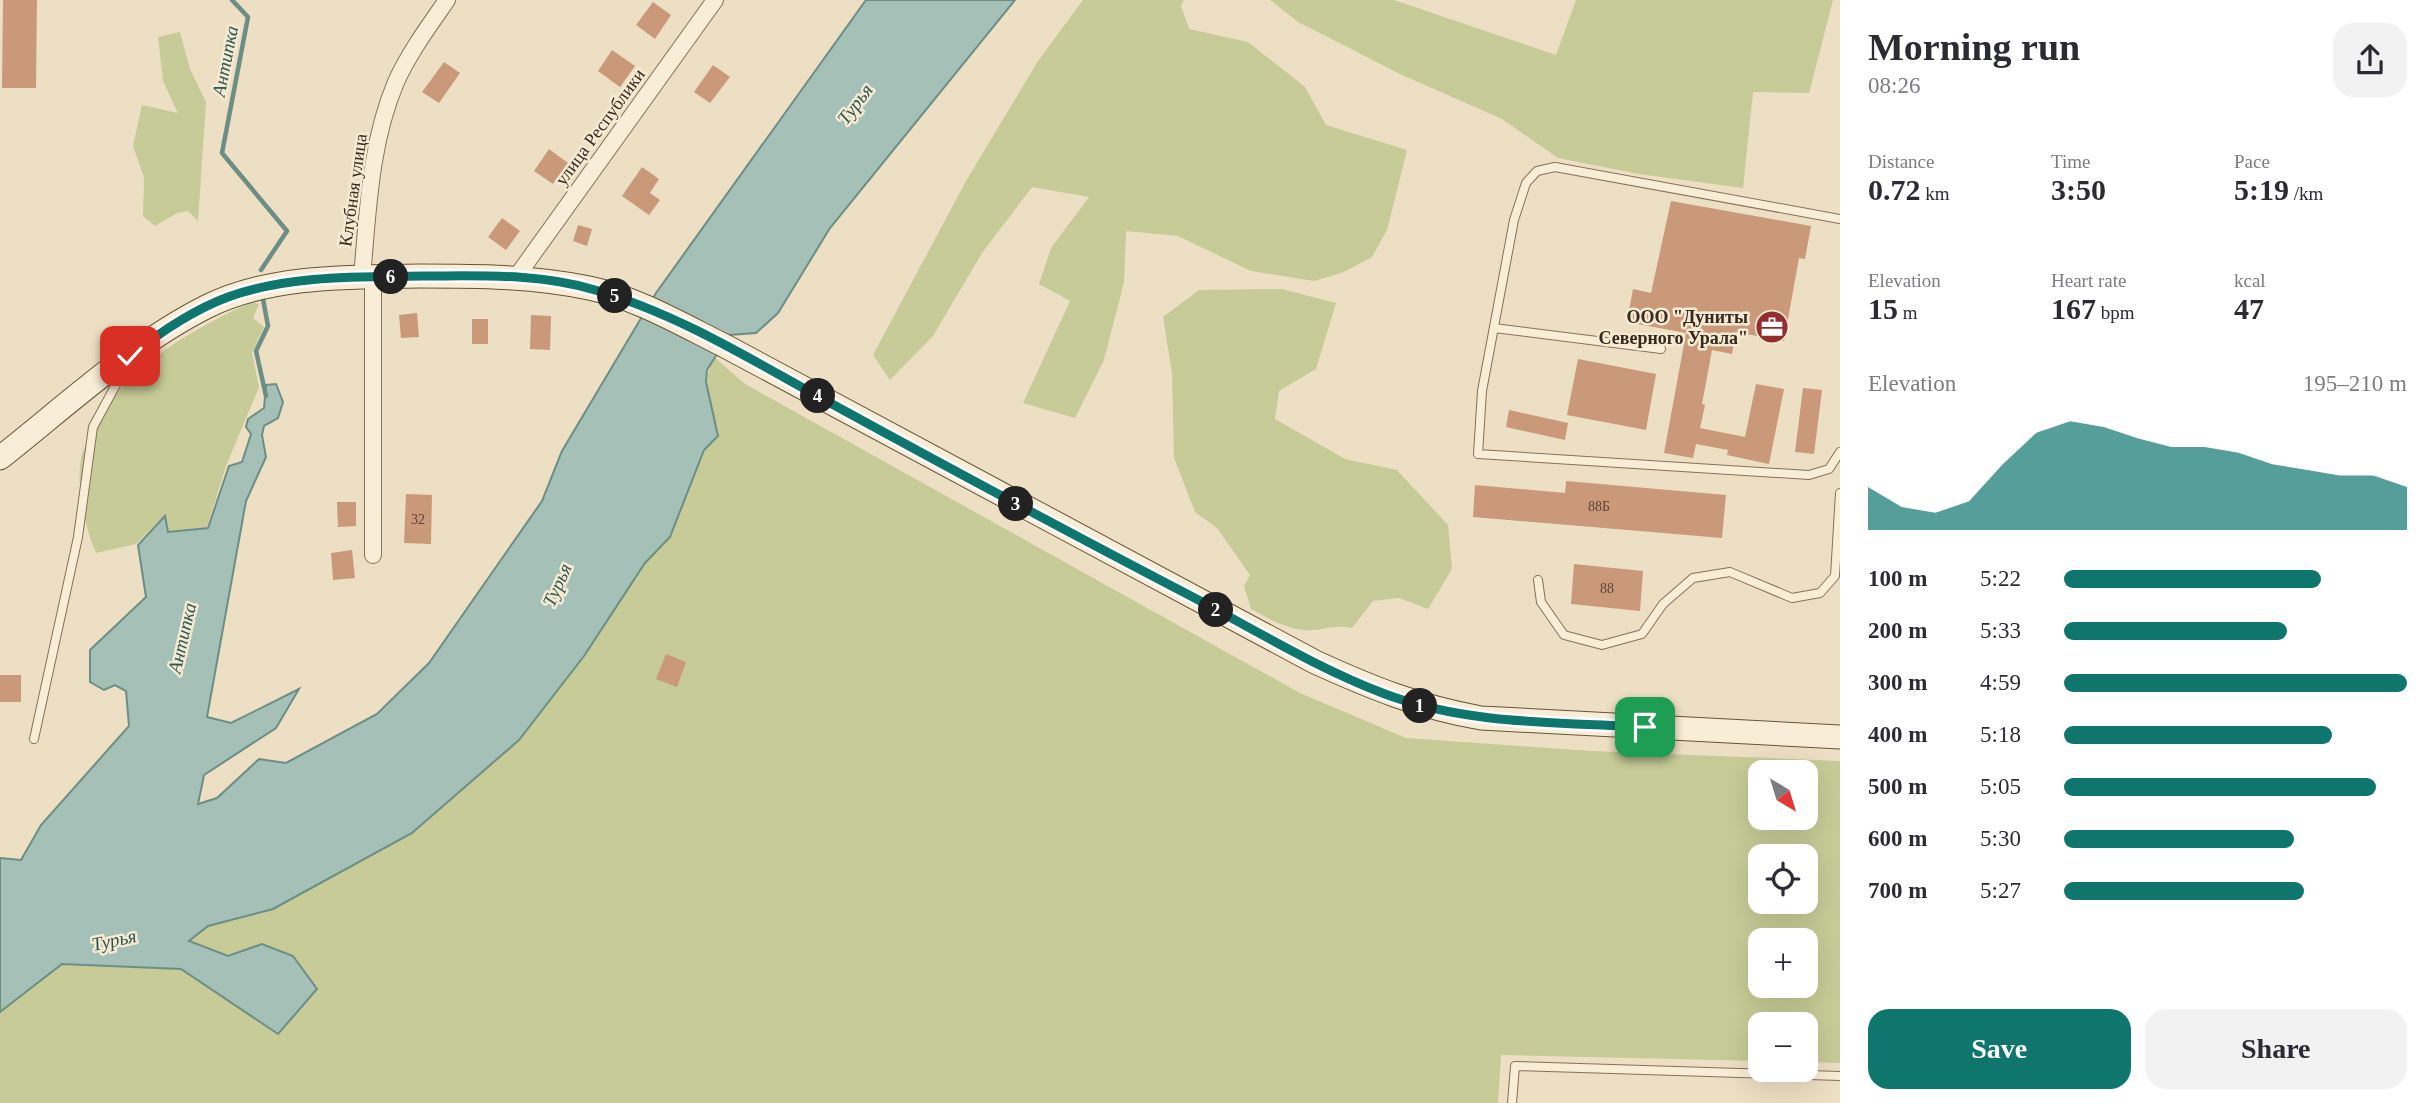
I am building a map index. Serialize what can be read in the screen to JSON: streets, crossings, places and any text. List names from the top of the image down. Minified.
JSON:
{"streets":{"street":["улица Республики","Клубная улица"]},"water":["Антипка","Турья"],"places":{"office":["ООО \"Дуниты Северного Урала\""]},"house_numbers":["88Б","32","88"],"north":"bottom right","page":{"heading":["Morning run","08:26"],"stats":[["Distance","0.72 km"],["Time","3:50"],["Pace","5:19 /km"],["Elevation","15 m"],["Heart rate","167 bpm"],["kcal","47"]],"pins":["6","5","4","3","2","1"],"chart":["Elevation","195–210 m"],"list":[{"name":"100 m","note":"5:22"},{"name":"200 m","note":"5:33"},{"name":"300 m","note":"4:59"},{"name":"400 m","note":"5:18"},{"name":"500 m","note":"5:05"},{"name":"600 m","note":"5:30"},{"name":"700 m","note":"5:27"}],"map_buttons":["+","−"],"buttons":["Save","Share"]}}
